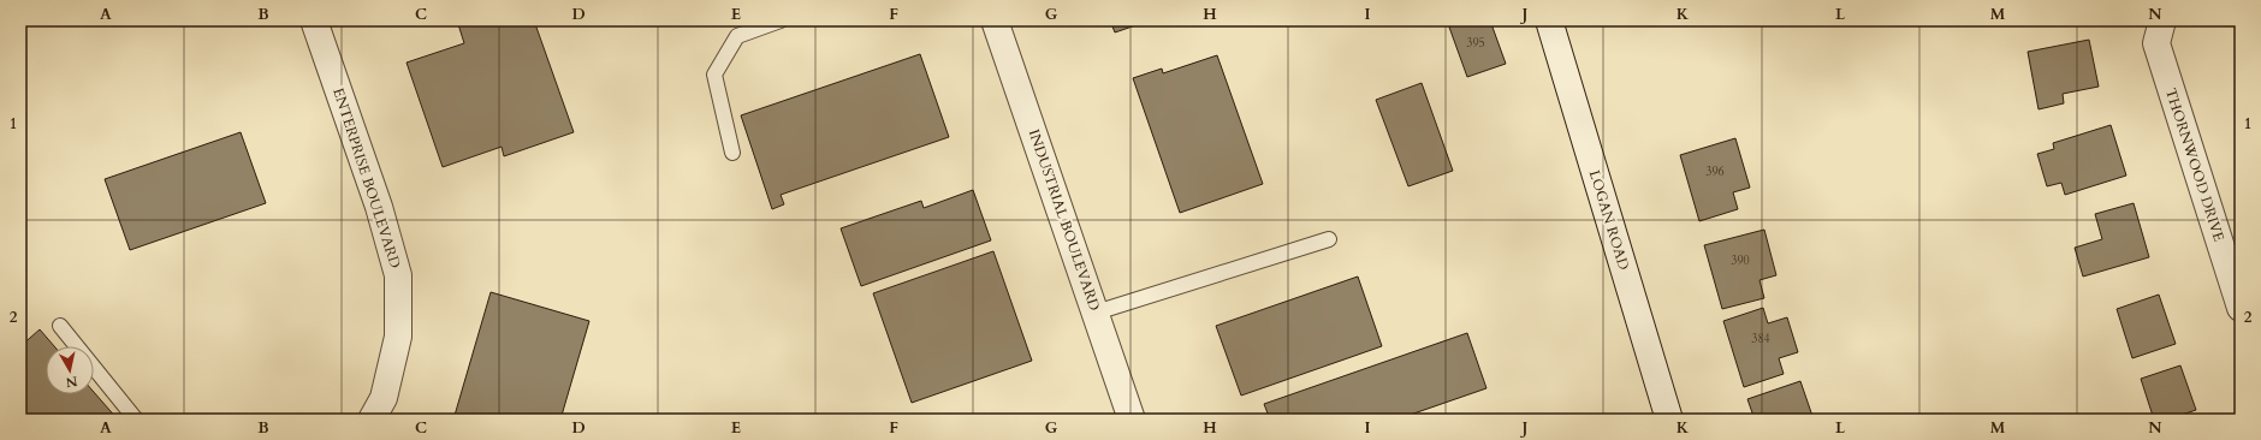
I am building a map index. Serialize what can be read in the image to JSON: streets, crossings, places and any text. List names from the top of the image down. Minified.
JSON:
{"streets":{"street":["THORNWOOD DRIVE","ENTERPRISE BOULEVARD","INDUSTRIAL BOULEVARD","LOGAN ROAD"]},"house_numbers":["395","396","390","384"],"north":"bottom","grid":{"columns":["A","B","C","D","E","F","G","H","I","J","K","L","M","N"],"rows":["1","2"]}}
